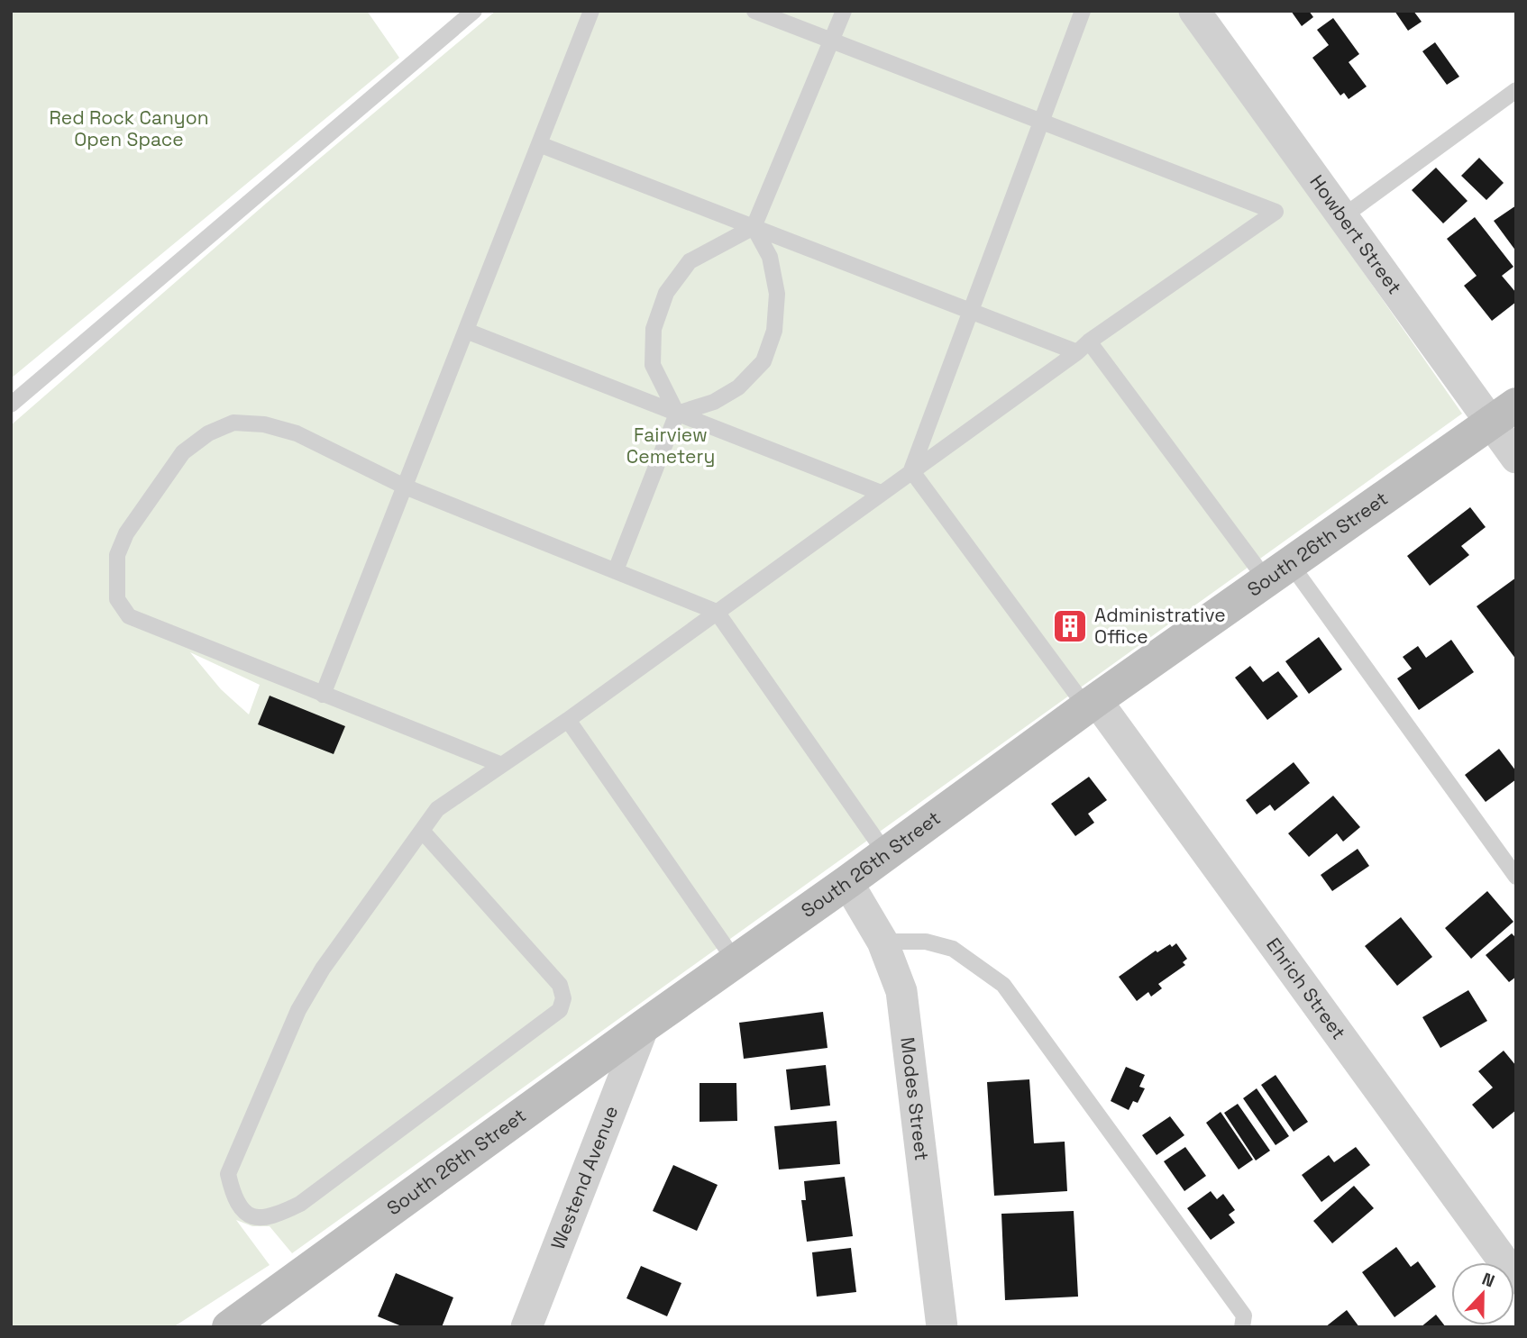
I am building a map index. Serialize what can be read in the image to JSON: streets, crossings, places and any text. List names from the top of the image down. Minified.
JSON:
{"streets":{"street":["Howbert Street","South 26th Street","Ehrich Street","Modes Street","Westend Avenue"]},"crossings":[["Howbert Street","South 26th Street"],["South 26th Street","Ehrich Street"],["South 26th Street","Modes Street"],["South 26th Street","Westend Avenue"]],"parks":["Red Rock Canyon Open Space","Fairview Cemetery"],"places":{"building":["Administrative Office"]},"north":"top"}
